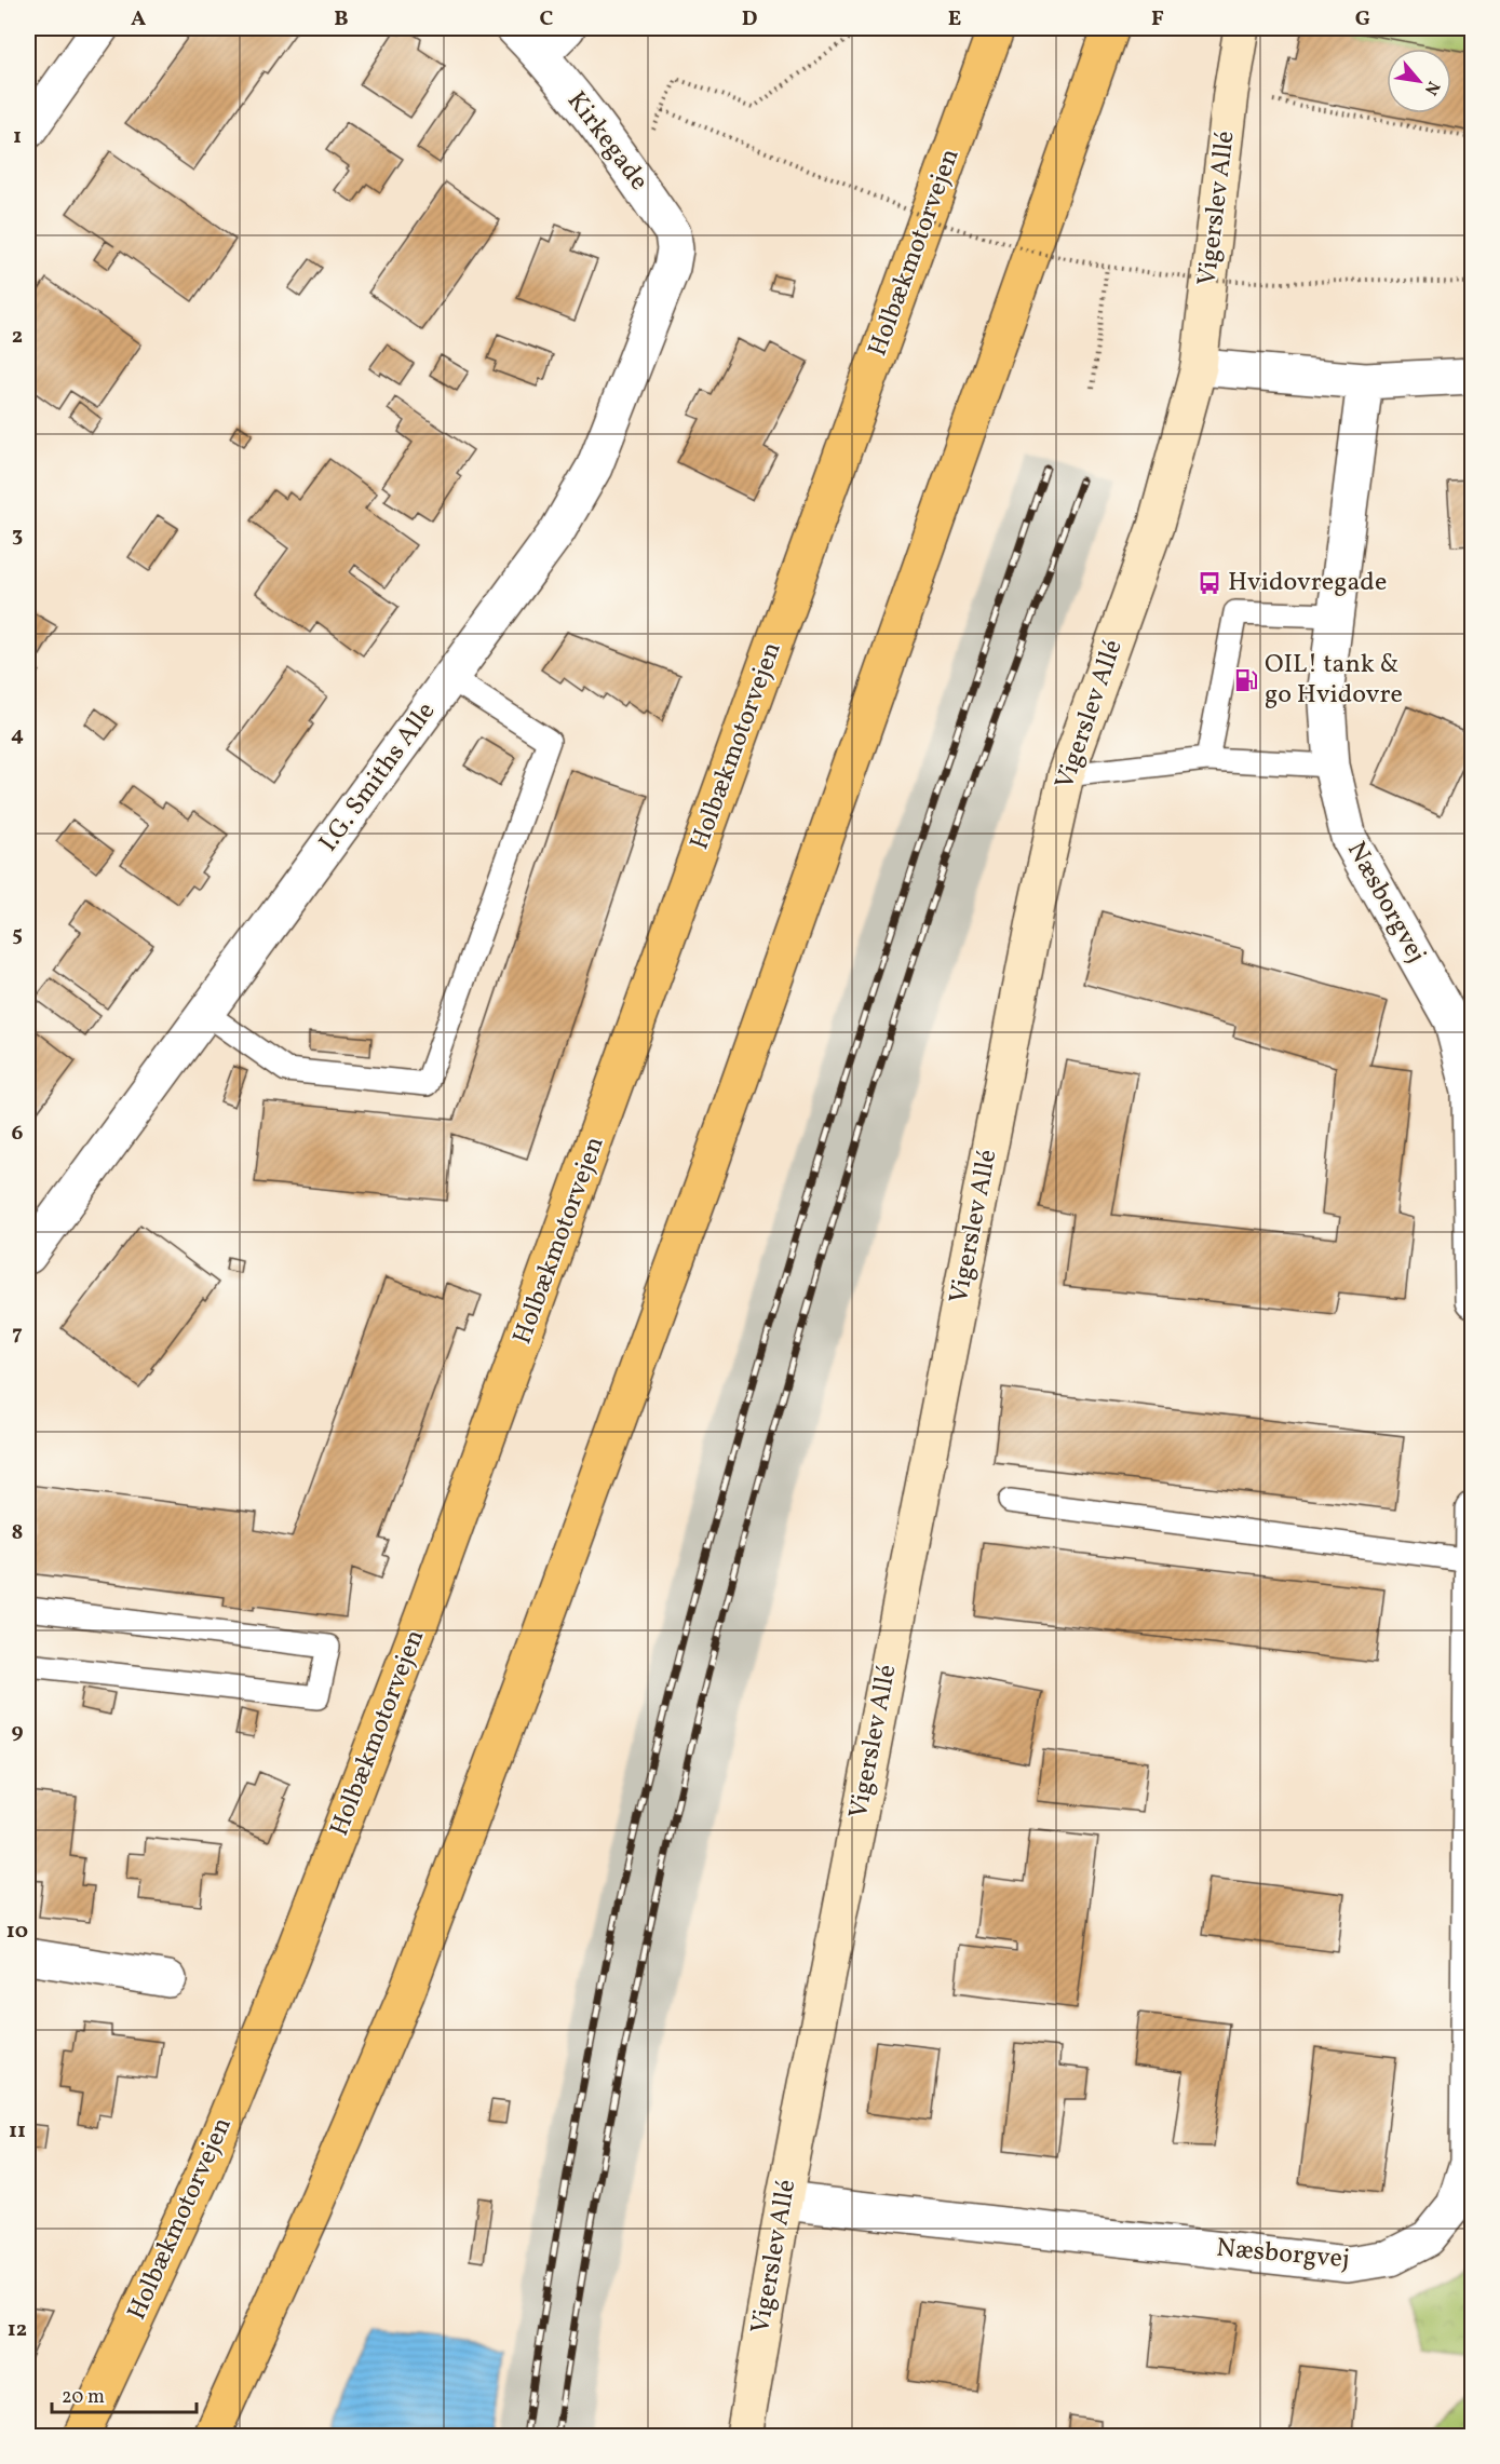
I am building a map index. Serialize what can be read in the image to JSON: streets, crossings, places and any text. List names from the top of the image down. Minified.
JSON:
{"streets":{"main road":["Holbækmotorvejen"],"street":["Kirkegade","Vigerslev Allé","I.G. Smiths Alle","Næsborgvej"]},"crossings":[["Kirkegade","I.G. Smiths Alle"],["Vigerslev Allé","Næsborgvej"]],"places":{"bus stop":["Hvidovregade"],"fuel station":["OIL! tank & go Hvidovre"]},"scale_bar":"20 m","north":"bottom right","grid":{"columns":["A","B","C","D","E","F","G"],"rows":["1","2","3","4","5","6","7","8","9","10","11","12"]}}
